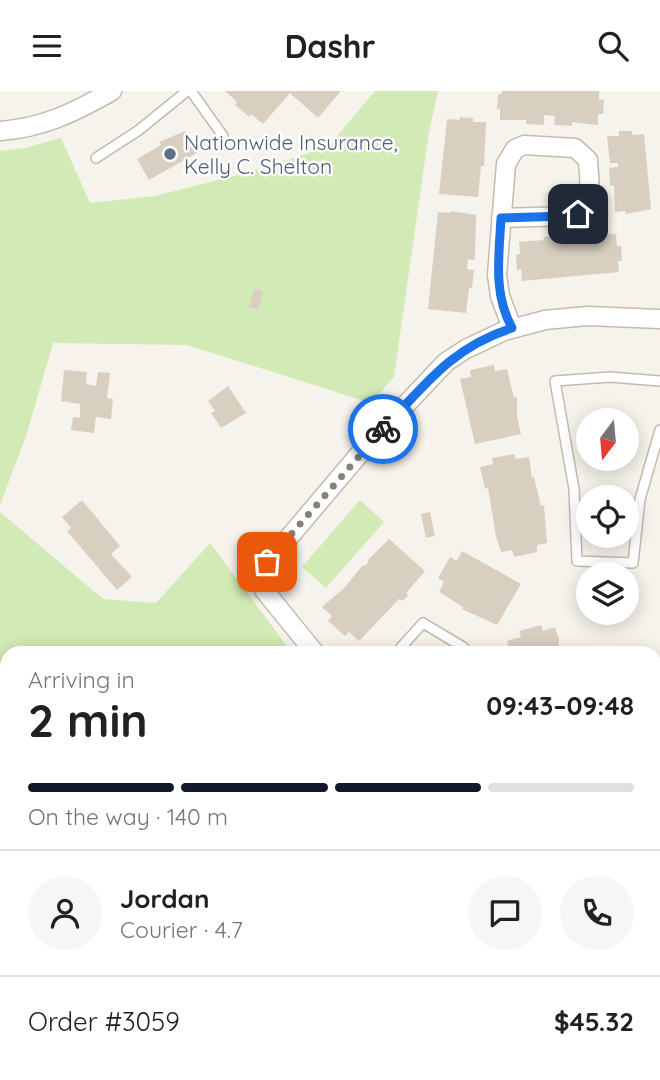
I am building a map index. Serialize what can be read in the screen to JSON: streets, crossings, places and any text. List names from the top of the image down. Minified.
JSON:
{"places":["Nationwide Insurance, Kelly C. Shelton"],"north":"bottom","page":{"header":"Dashr","heading":["2 min","Arriving in","09:43–09:48"],"panel":["Jordan","Courier · 4.7","Order #3059","$45.32"],"bar":"On the way · 140 m"}}
